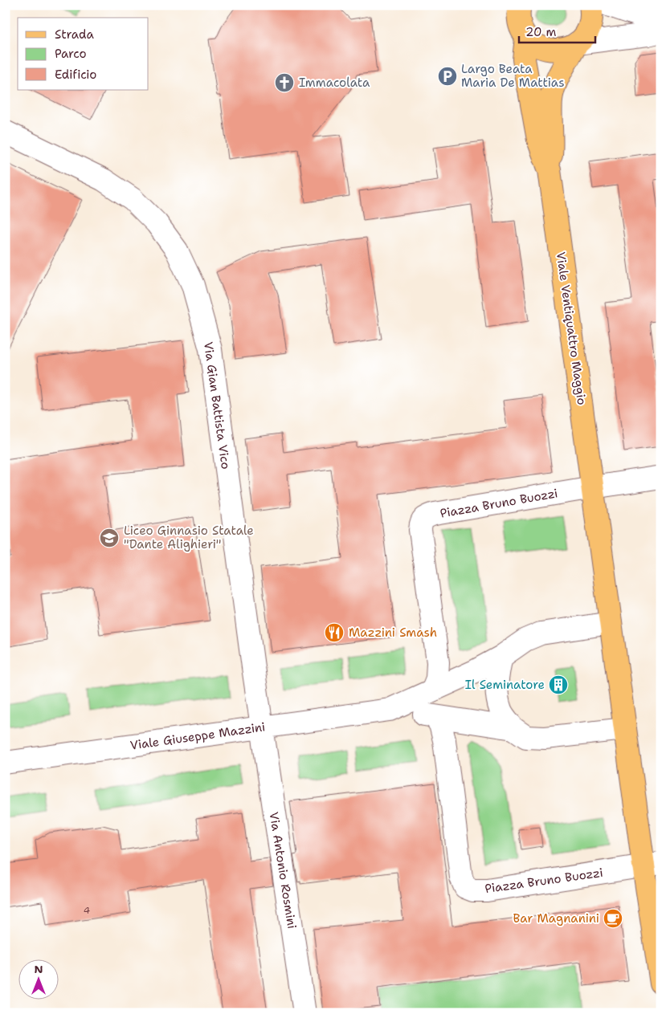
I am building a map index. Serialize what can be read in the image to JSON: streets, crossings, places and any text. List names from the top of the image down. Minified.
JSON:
{"streets":{"main road":["Viale Ventiquattro Maggio"],"street":["Via Gian Battista Vico","Piazza Bruno Buozzi","Viale Giuseppe Mazzini","Via Antonio Rosmini"]},"crossings":[["Viale Ventiquattro Maggio","Piazza Bruno Buozzi"],["Via Gian Battista Vico","Viale Giuseppe Mazzini"],["Via Gian Battista Vico","Via Antonio Rosmini"],["Piazza Bruno Buozzi","Viale Giuseppe Mazzini"],["Viale Giuseppe Mazzini","Via Antonio Rosmini"]],"places":{"parking":["Largo Beata Maria De Mattias"],"church":["Immacolata"],"school or university":["Liceo Ginnasio Statale \"Dante Alighieri\""],"restaurant":["Mazzini Smash"],"building":["Il Seminatore"],"cafe":["Bar Magnanini"]},"house_numbers":["4"],"legend":["Strada","Parco","Edificio"],"scale_bar":"20 m","north":"top"}
